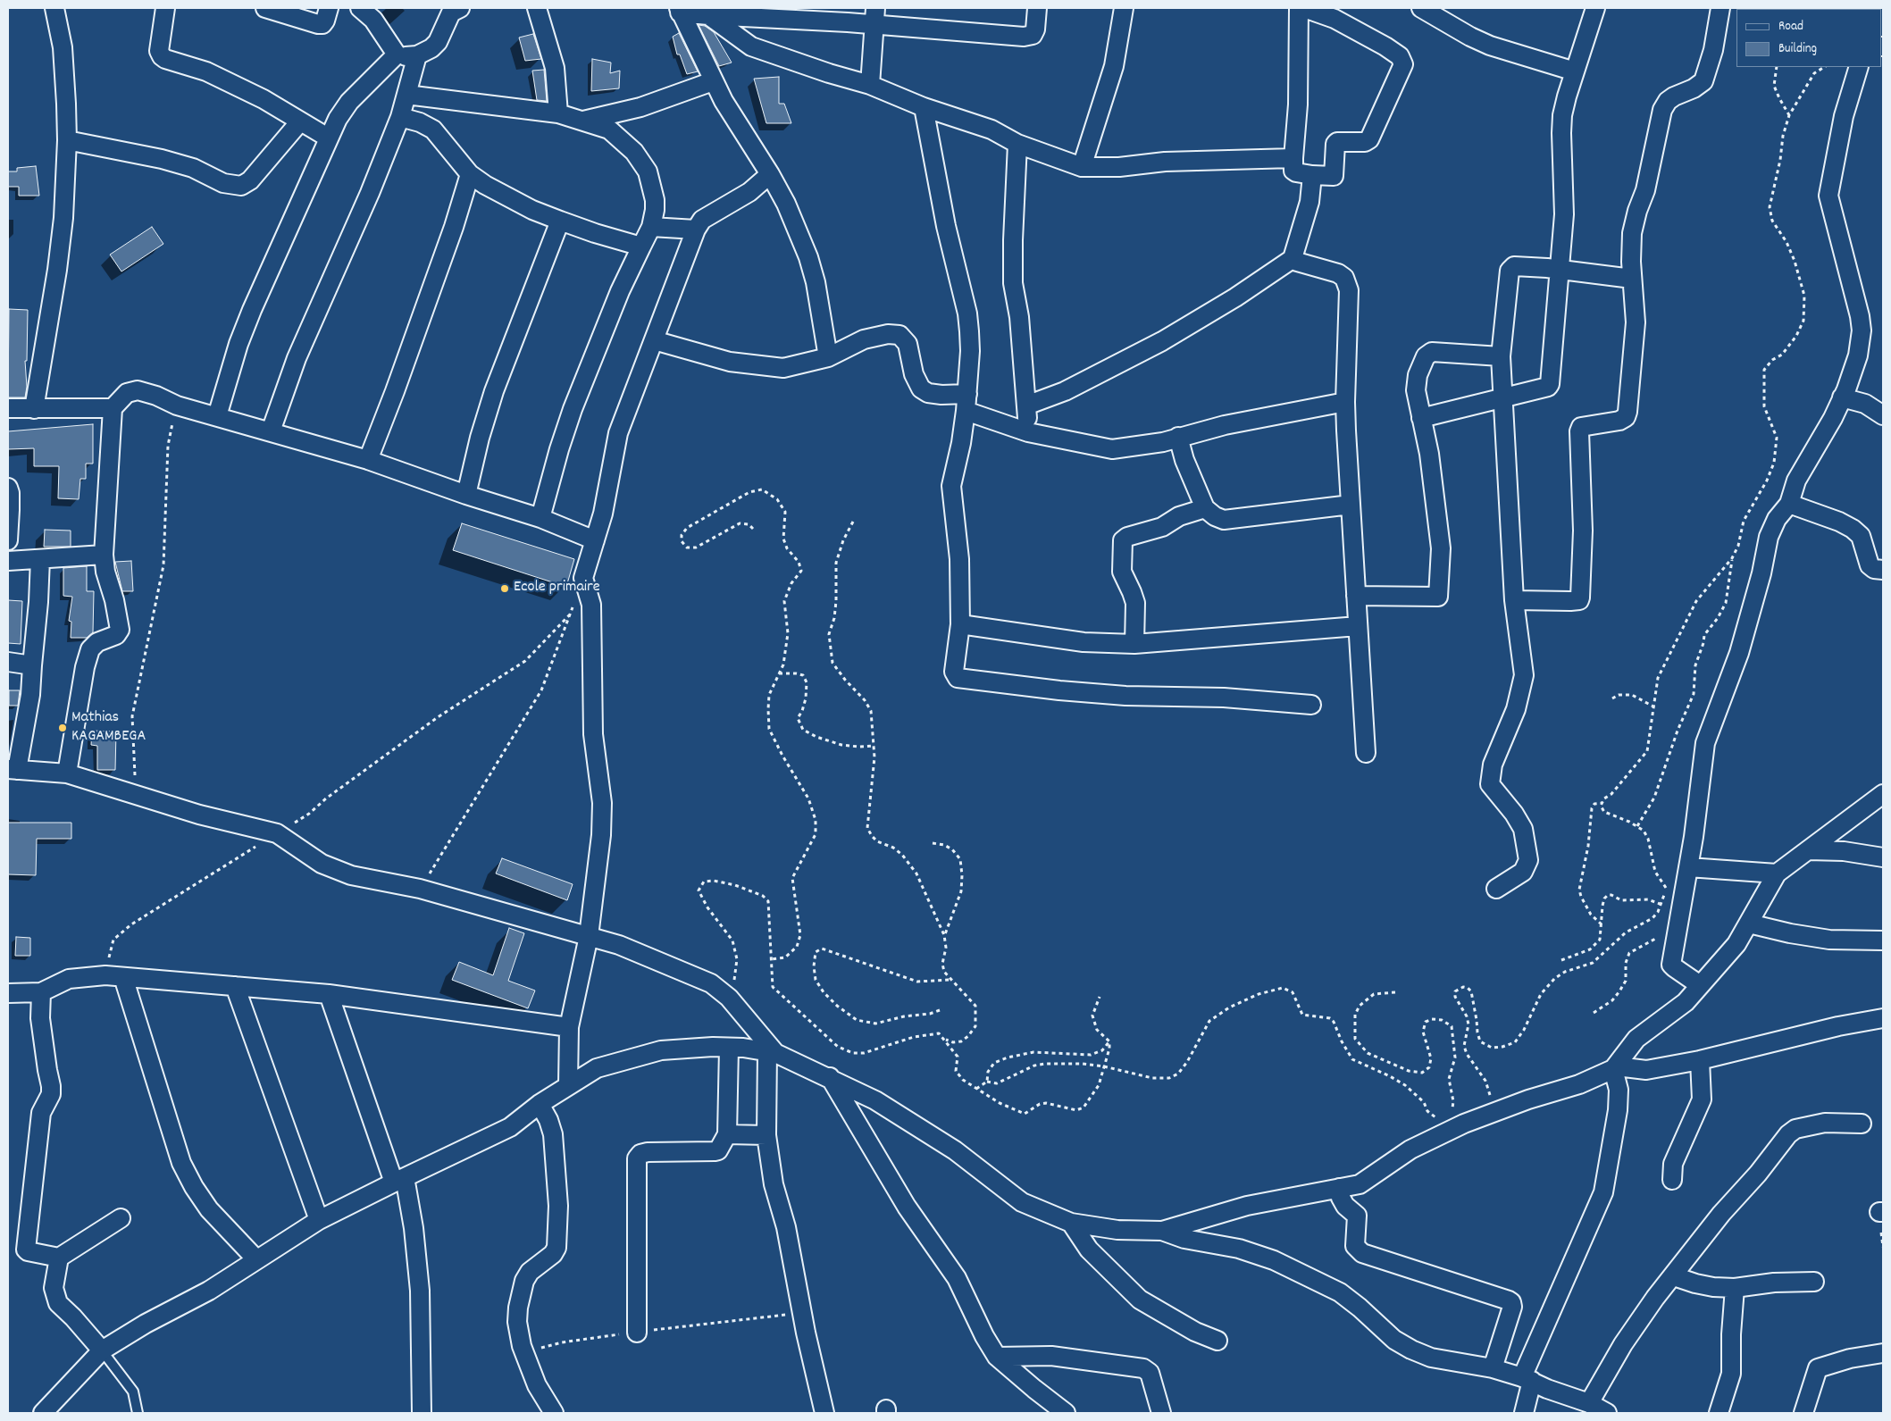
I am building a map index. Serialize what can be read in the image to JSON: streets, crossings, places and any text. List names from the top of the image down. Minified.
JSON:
{"places":["Ecole primaire","Mathias KAGAMBEGA"],"legend":["Road","Building"]}
